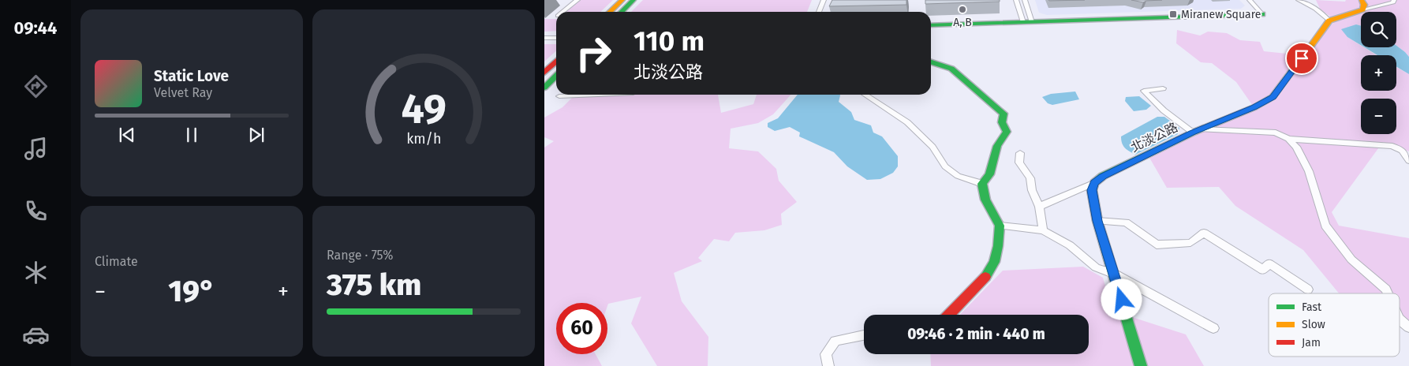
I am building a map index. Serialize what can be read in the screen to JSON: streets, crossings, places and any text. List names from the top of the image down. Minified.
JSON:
{"streets":{"street":["北淡公路"]},"places":{"other":["A, B"],"transit":["Miranew Square"]},"legend":["Fast","Slow","Jam"],"page":{"tabs":"09:44","map_buttons":["+","−"],"turn":["110 m","北淡公路"],"song":["Static Love","Velvet Ray"],"tile":["Climate",["Range · 75%","375 km"]],"heat":["−","19°","+"],"limit":"60","trip":"09:46 · 2 min · 440 m","gauge":["49","km/h"]}}
